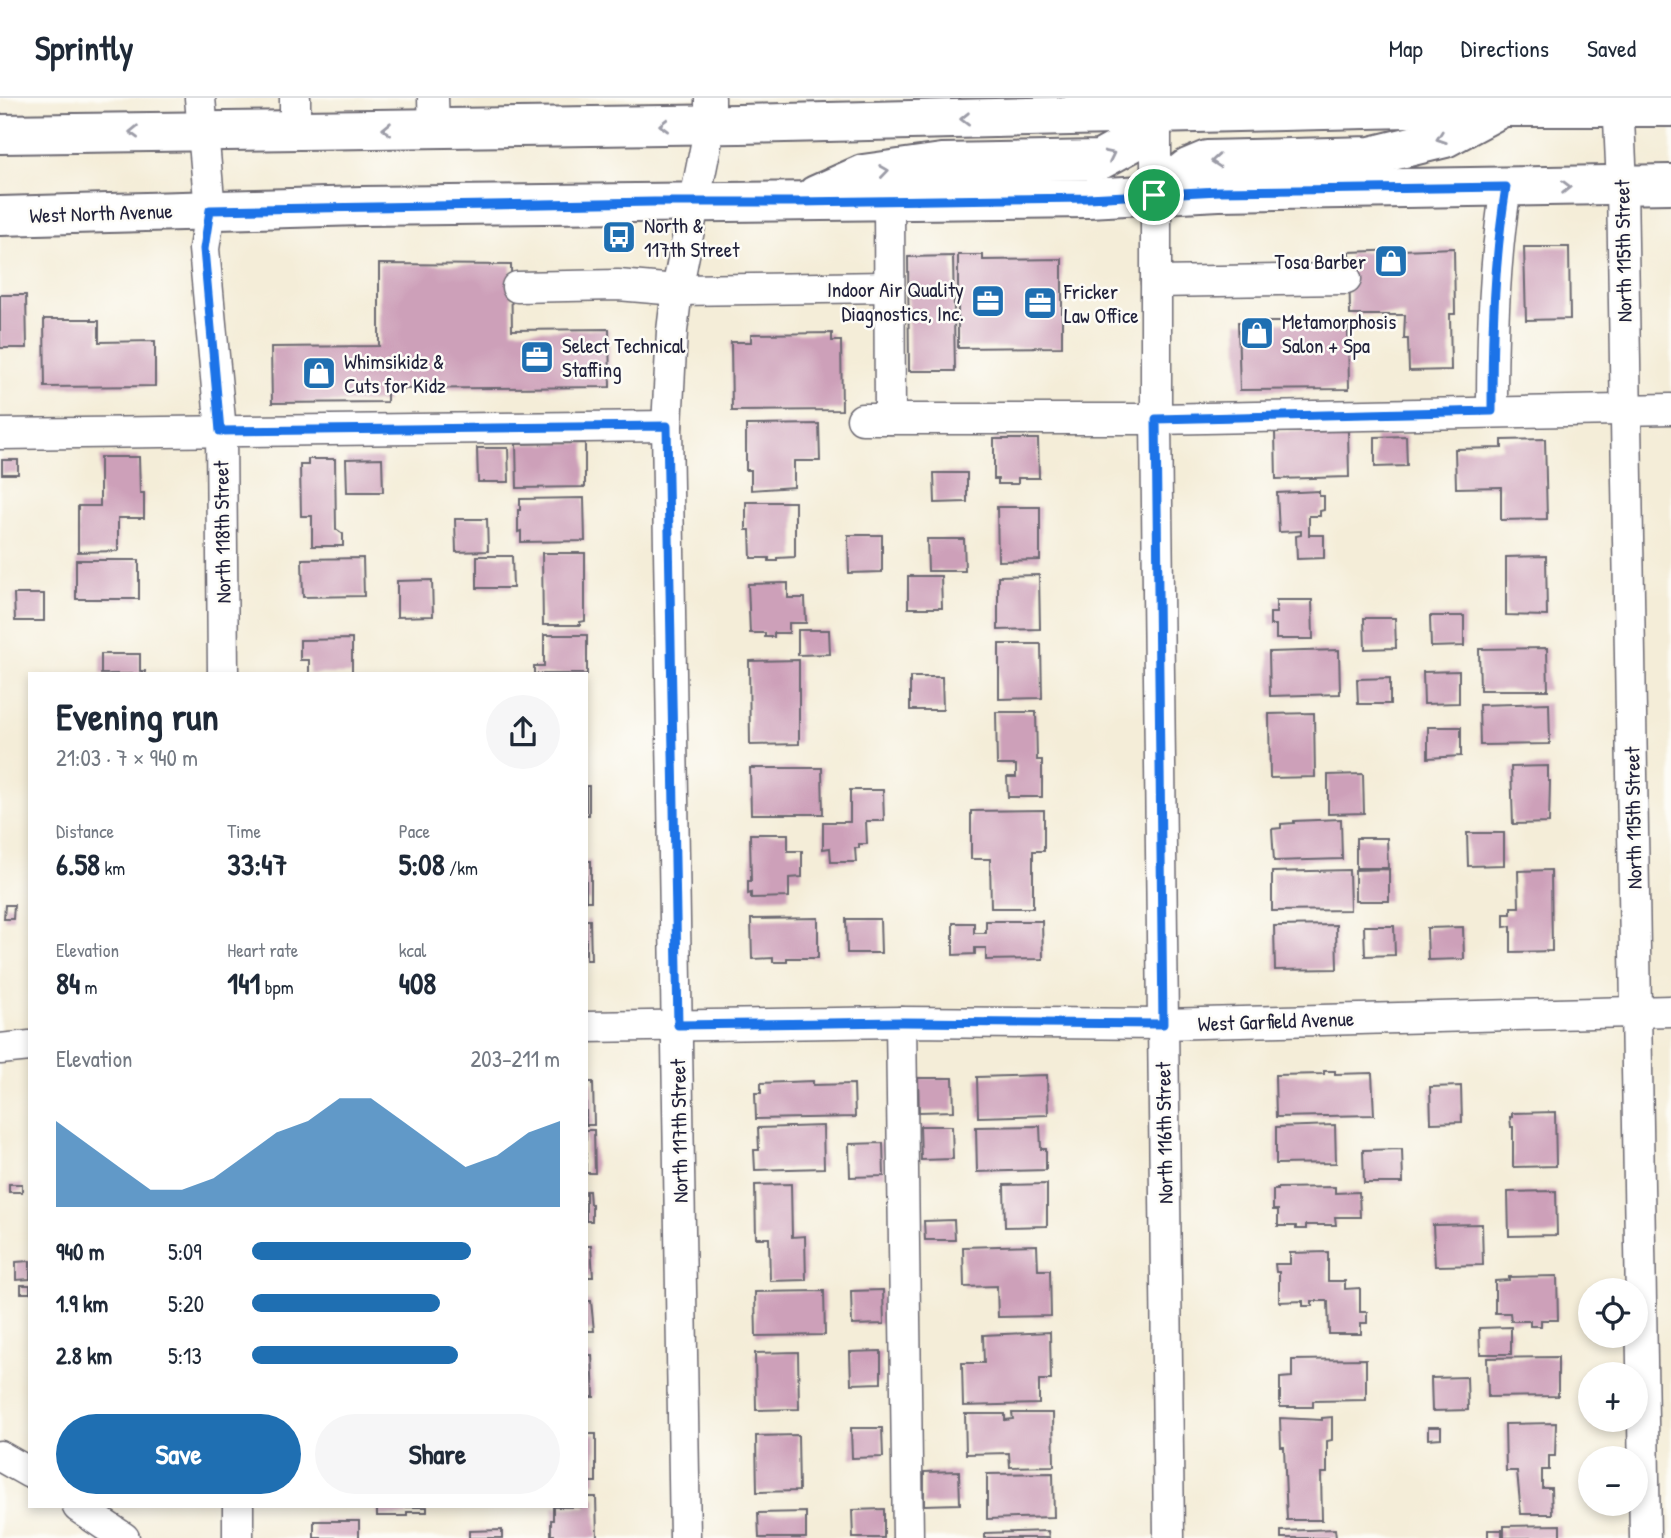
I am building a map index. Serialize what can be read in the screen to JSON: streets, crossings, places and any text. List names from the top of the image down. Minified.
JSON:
{"streets":{"main road":["West North Avenue"],"street":["North 115th Street","North 118th Street","West Garfield Avenue","North 117th Street","North 116th Street"]},"crossings":[["West North Avenue","North 115th Street"],["West North Avenue","North 118th Street"],["West North Avenue","North 117th Street"],["West North Avenue","North 116th Street"],["North 115th Street","West Garfield Avenue"],["West Garfield Avenue","North 117th Street"],["West Garfield Avenue","North 116th Street"]],"places":{"bus stop":["North & 117th Street"],"shop":["Tosa Barber","Metamorphosis Salon + Spa","Whimsikidz & Cuts for Kidz"],"office":["Indoor Air Quality Diagnostics, Inc.","Fricker Law Office","Select Technical Staffing"]},"page":{"header":"Sprintly","nav":["Map","Directions","Saved"],"heading":["Evening run","21:03 · 7 × 940 m"],"stats":[["Distance","6.58 km"],["Time","33:47"],["Pace","5:08 /km"],["Elevation","84 m"],["Heart rate","141 bpm"],["kcal","408"]],"chart":["Elevation","203–211 m"],"list":[{"name":"940 m","note":"5:09"},{"name":"1.9 km","note":"5:20"},{"name":"2.8 km","note":"5:13"}],"map_buttons":["+","−"],"buttons":["Save","Share"]}}
